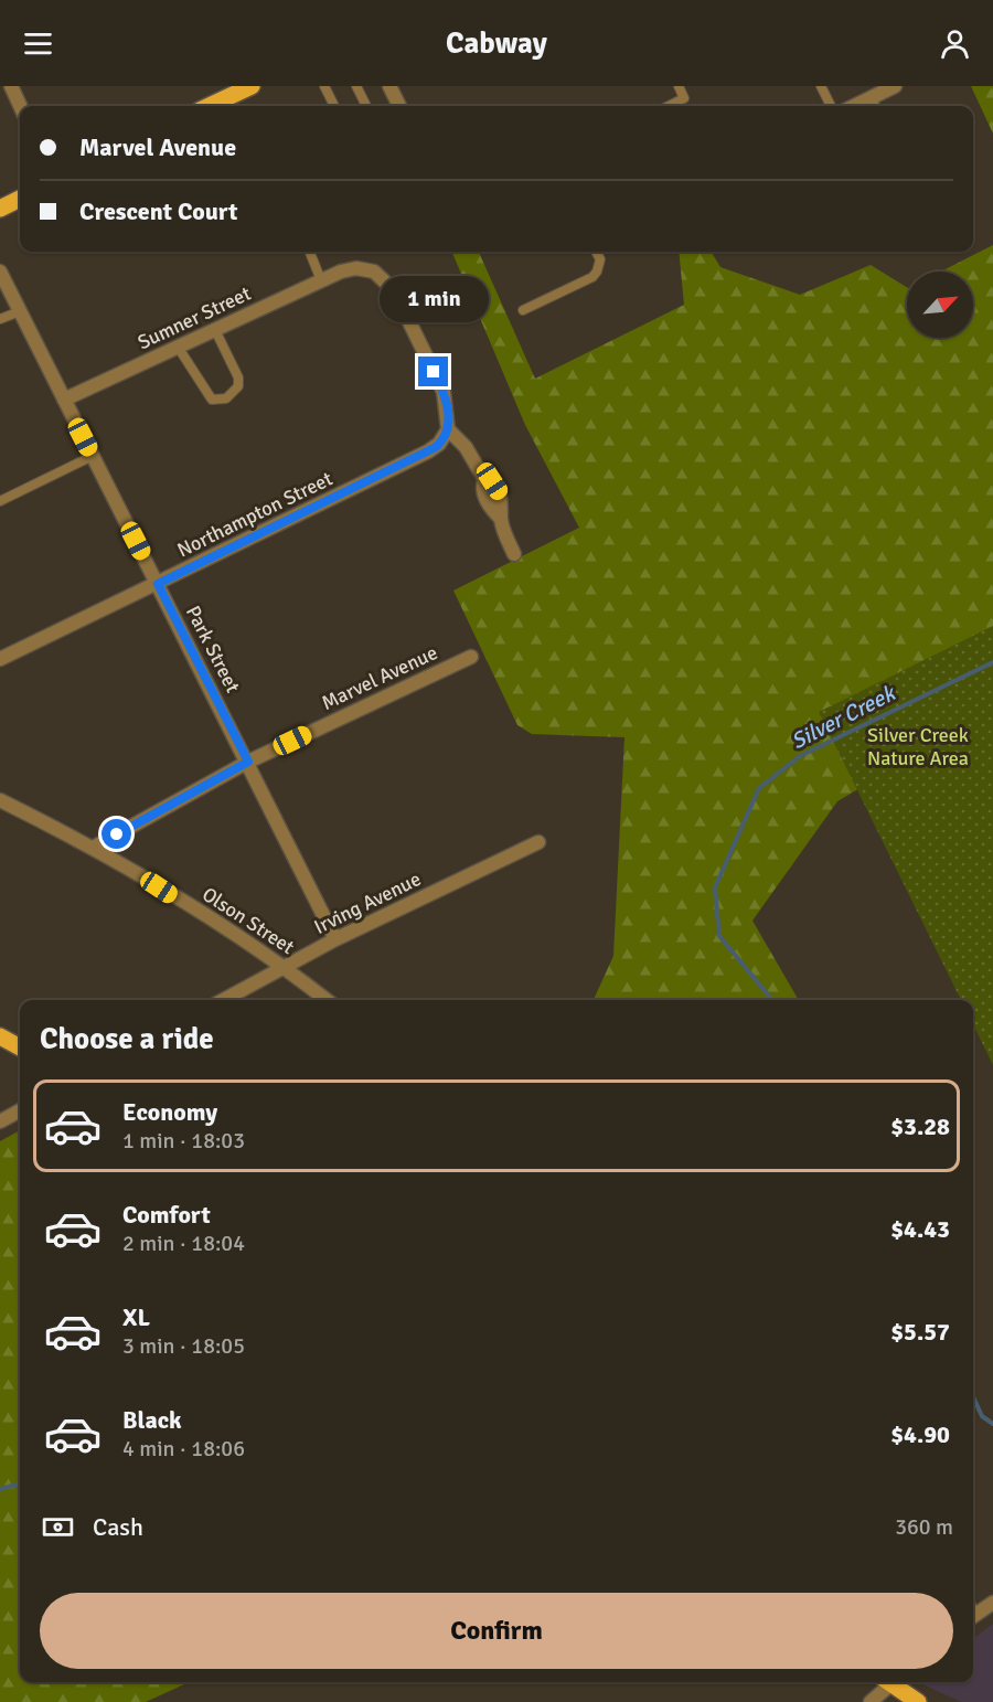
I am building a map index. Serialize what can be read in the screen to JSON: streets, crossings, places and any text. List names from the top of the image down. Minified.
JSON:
{"streets":{"street":["Sumner Street","Northampton Street","Park Street","Marvel Avenue","Irving Avenue","Olson Street"]},"crossings":[["Sumner Street","Northampton Street"],["Sumner Street","Park Street"],["Northampton Street","Park Street"],["Park Street","Marvel Avenue"],["Park Street","Irving Avenue"],["Marvel Avenue","Olson Street"],["Irving Avenue","Olson Street"]],"water":["Silver Creek"],"parks":["Silver Creek Nature Area"],"north":"top right","page":{"header":"Cabway","banner":["Marvel Avenue","Crescent Court"],"bubble":"1 min","heading":"Choose a ride","list":[{"name":"Economy","note":"1 min · 18:03","value":"$3.28"},{"name":"Comfort","note":"2 min · 18:04","value":"$4.43"},{"name":"XL","note":"3 min · 18:05","value":"$5.57"},{"name":"Black","note":"4 min · 18:06","value":"$4.90"}],"pay":["Cash","360 m"],"buttons":"Confirm"}}
